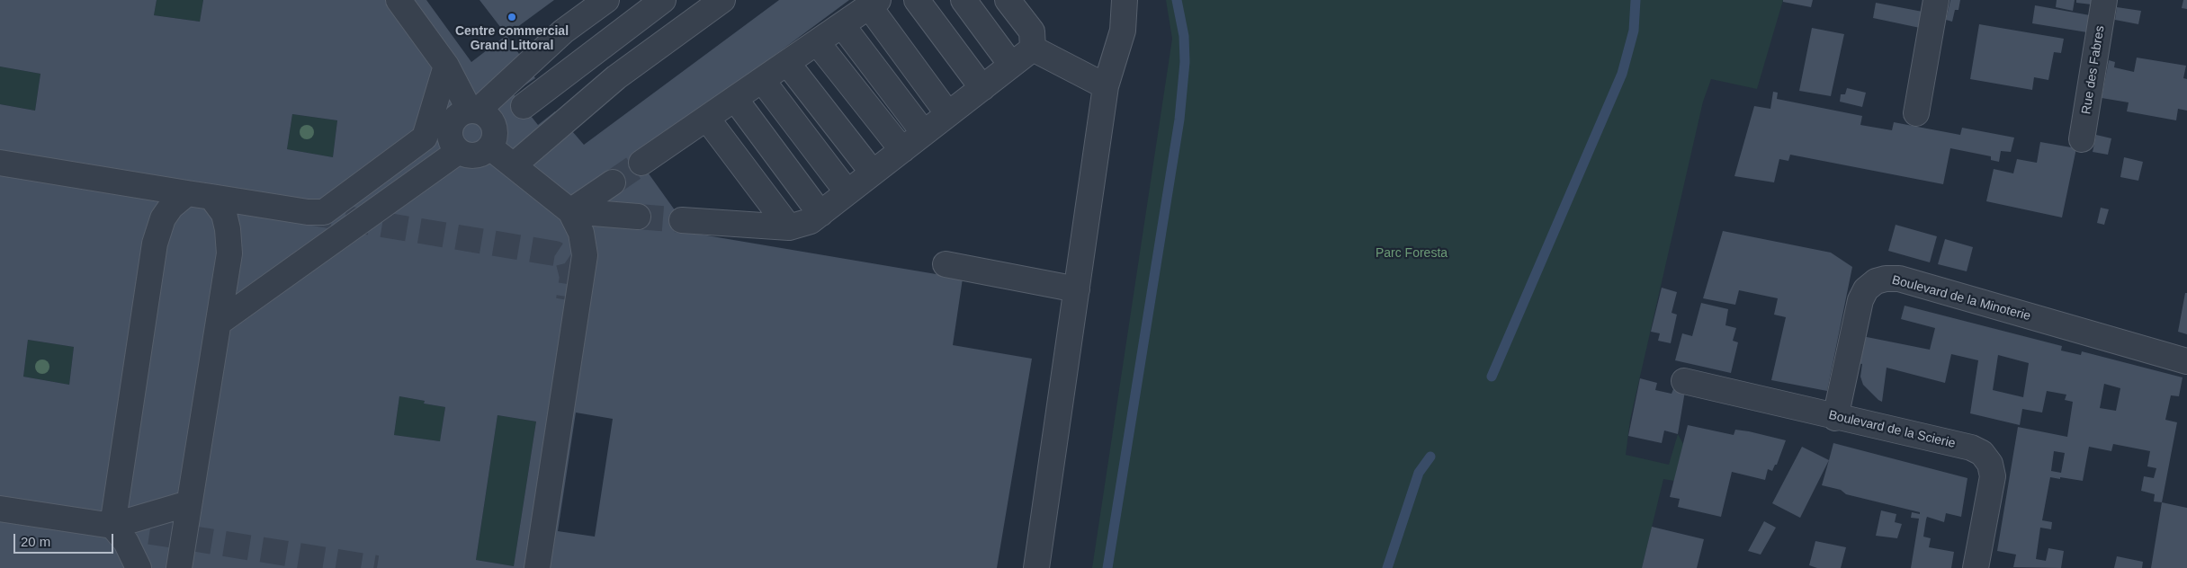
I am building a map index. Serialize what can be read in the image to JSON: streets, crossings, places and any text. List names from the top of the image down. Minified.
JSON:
{"streets":{"street":["Rue des Fabres","Boulevard de la Minoterie","Boulevard de la Scierie"]},"crossings":[["Boulevard de la Minoterie","Boulevard de la Scierie"]],"parks":["Parc Foresta"],"places":["Centre commercial Grand Littoral"],"scale_bar":"20 m"}
